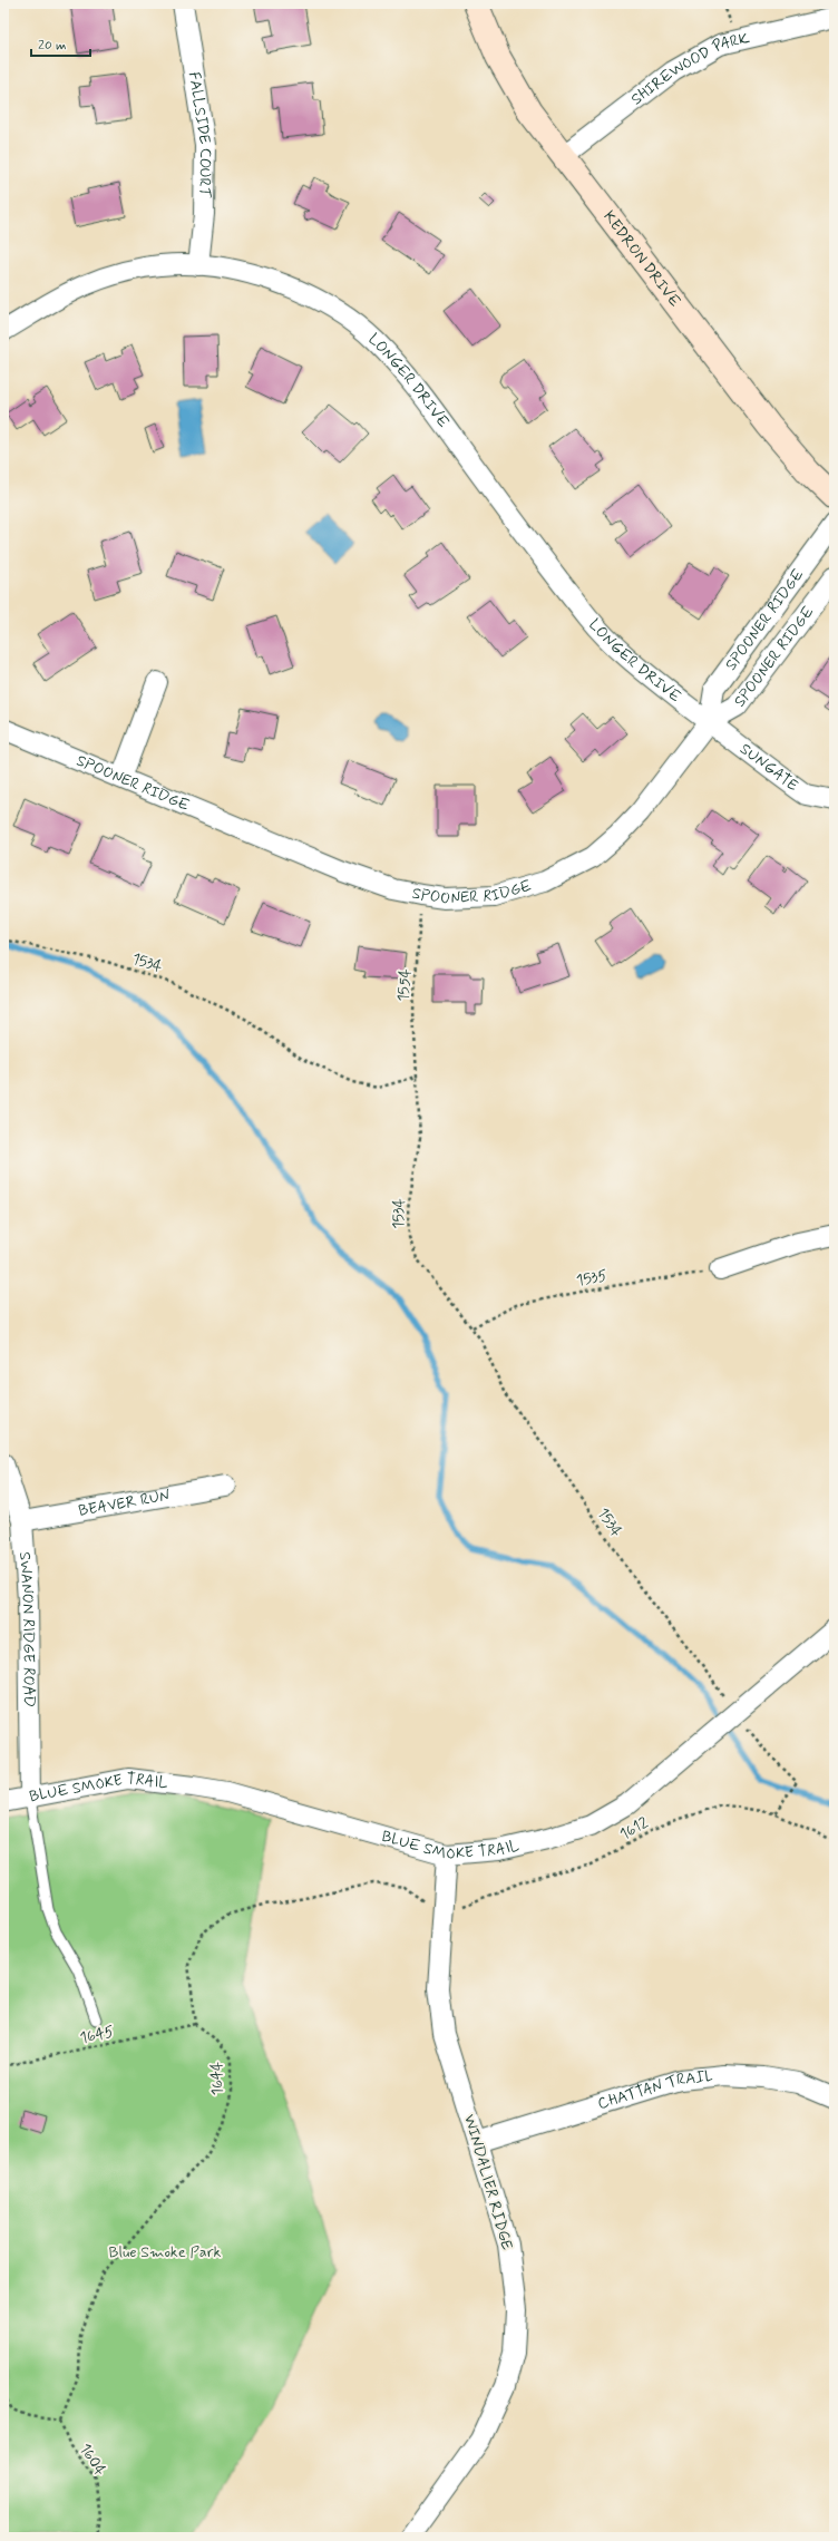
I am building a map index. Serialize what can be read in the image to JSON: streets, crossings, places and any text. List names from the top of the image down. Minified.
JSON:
{"streets":{"street":["SHIREWOOD PARK","FALLSIDE COURT","KEDRON DRIVE","LONGER DRIVE","SPOONER RIDGE","SUNGATE","BEAVER RUN","SWANON RIDGE ROAD","BLUE SMOKE TRAIL","CHATTAN TRAIL","WINDALIER RIDGE"],"path":["1534","1554","1535","1612","1645","1644","1604"]},"crossings":[["SHIREWOOD PARK","KEDRON DRIVE"],["FALLSIDE COURT","LONGER DRIVE"],["LONGER DRIVE","SPOONER RIDGE"],["LONGER DRIVE","SUNGATE"],["SPOONER RIDGE","SUNGATE"],["SPOONER RIDGE","1554"],["1534","1554"],["1534","1535"],["1534","BLUE SMOKE TRAIL"],["1534","1612"],["BEAVER RUN","SWANON RIDGE ROAD"],["SWANON RIDGE ROAD","BLUE SMOKE TRAIL"],["BLUE SMOKE TRAIL","WINDALIER RIDGE"],["1612","WINDALIER RIDGE"],["1645","1644"],["1644","1604"],["CHATTAN TRAIL","WINDALIER RIDGE"]],"parks":["Blue Smoke Park"],"scale_bar":"20 m"}
